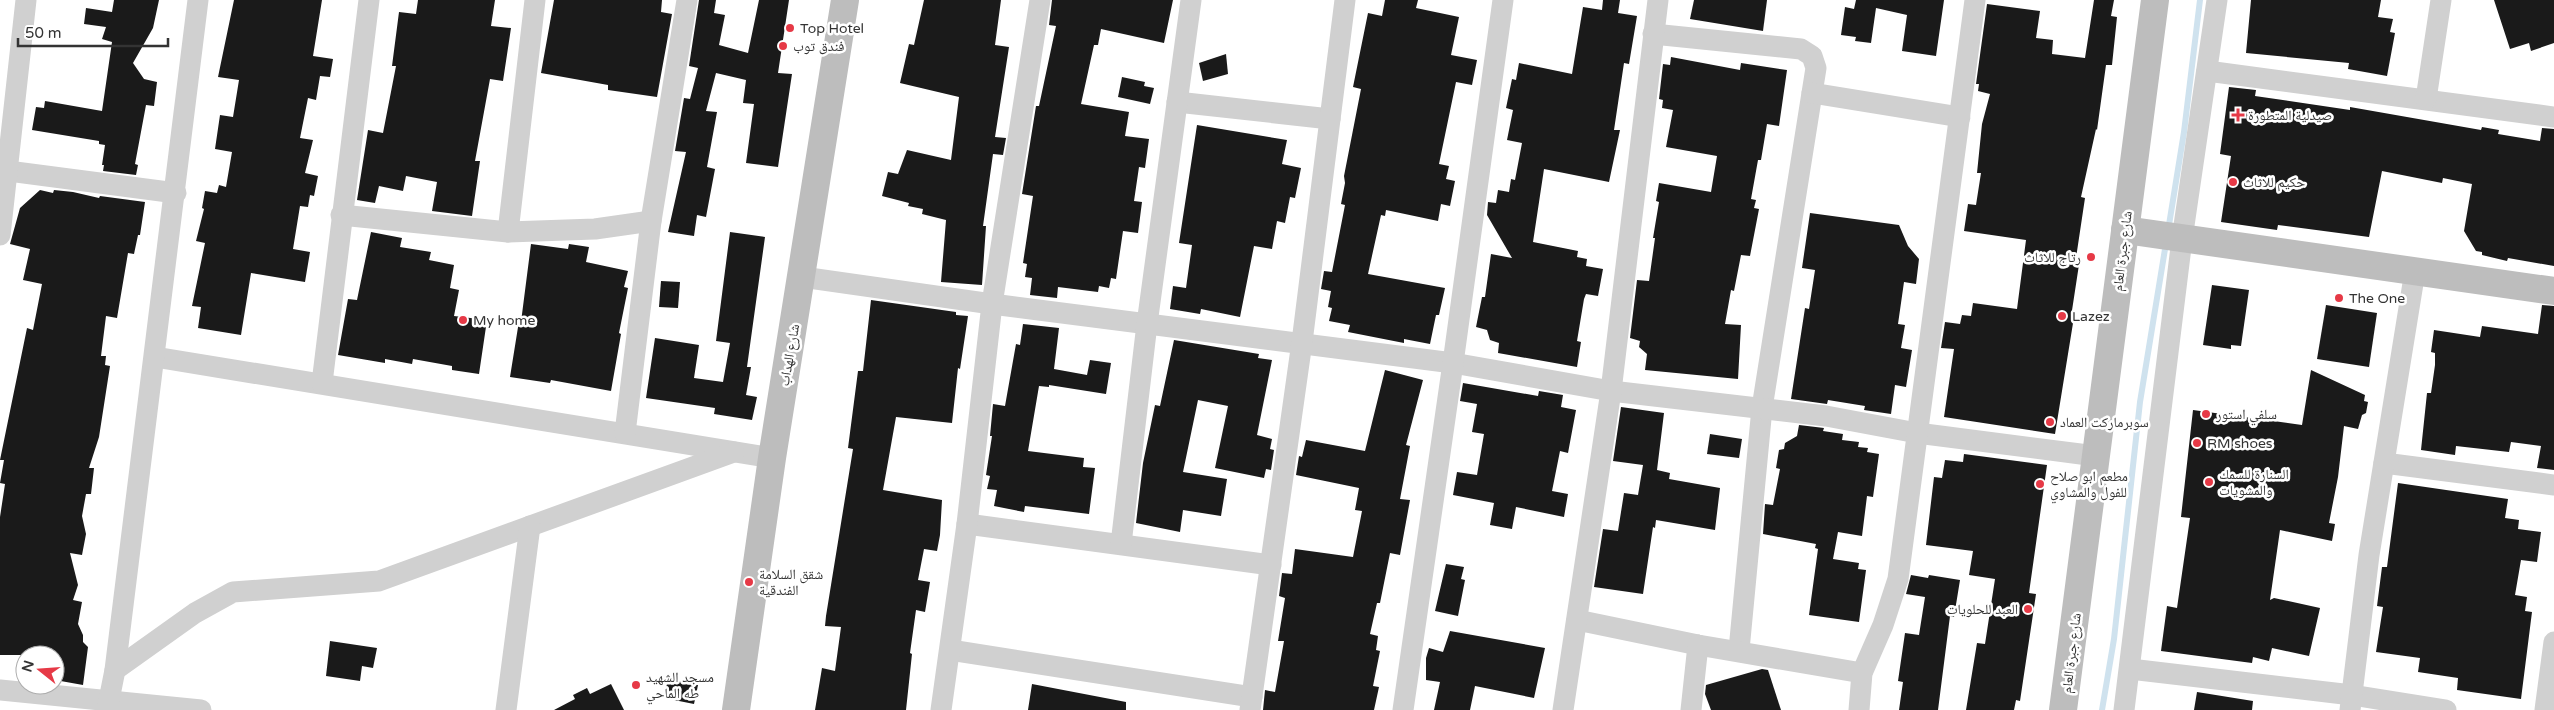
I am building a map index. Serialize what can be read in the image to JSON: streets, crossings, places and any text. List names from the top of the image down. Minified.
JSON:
{"streets":{"street":["شارع جبرة العام","شارع الهداب"]},"places":{"other":["Top Hotel","فندق توب","حكيم للاثاث","رتاج للاثاث","The One","Lazez","My home","سلفي استور","سوبرماركت العماد","RM shoes","السنارة للسمك والمشويات","مطعم ابو صلاح للفول والمشاوي","شقق السلامة الفندقية","العبد للحلويات","مسجد الشهيد طه الماحي"],"health":["صيدلية المتطورة"]},"scale_bar":"50 m","north":"left"}
